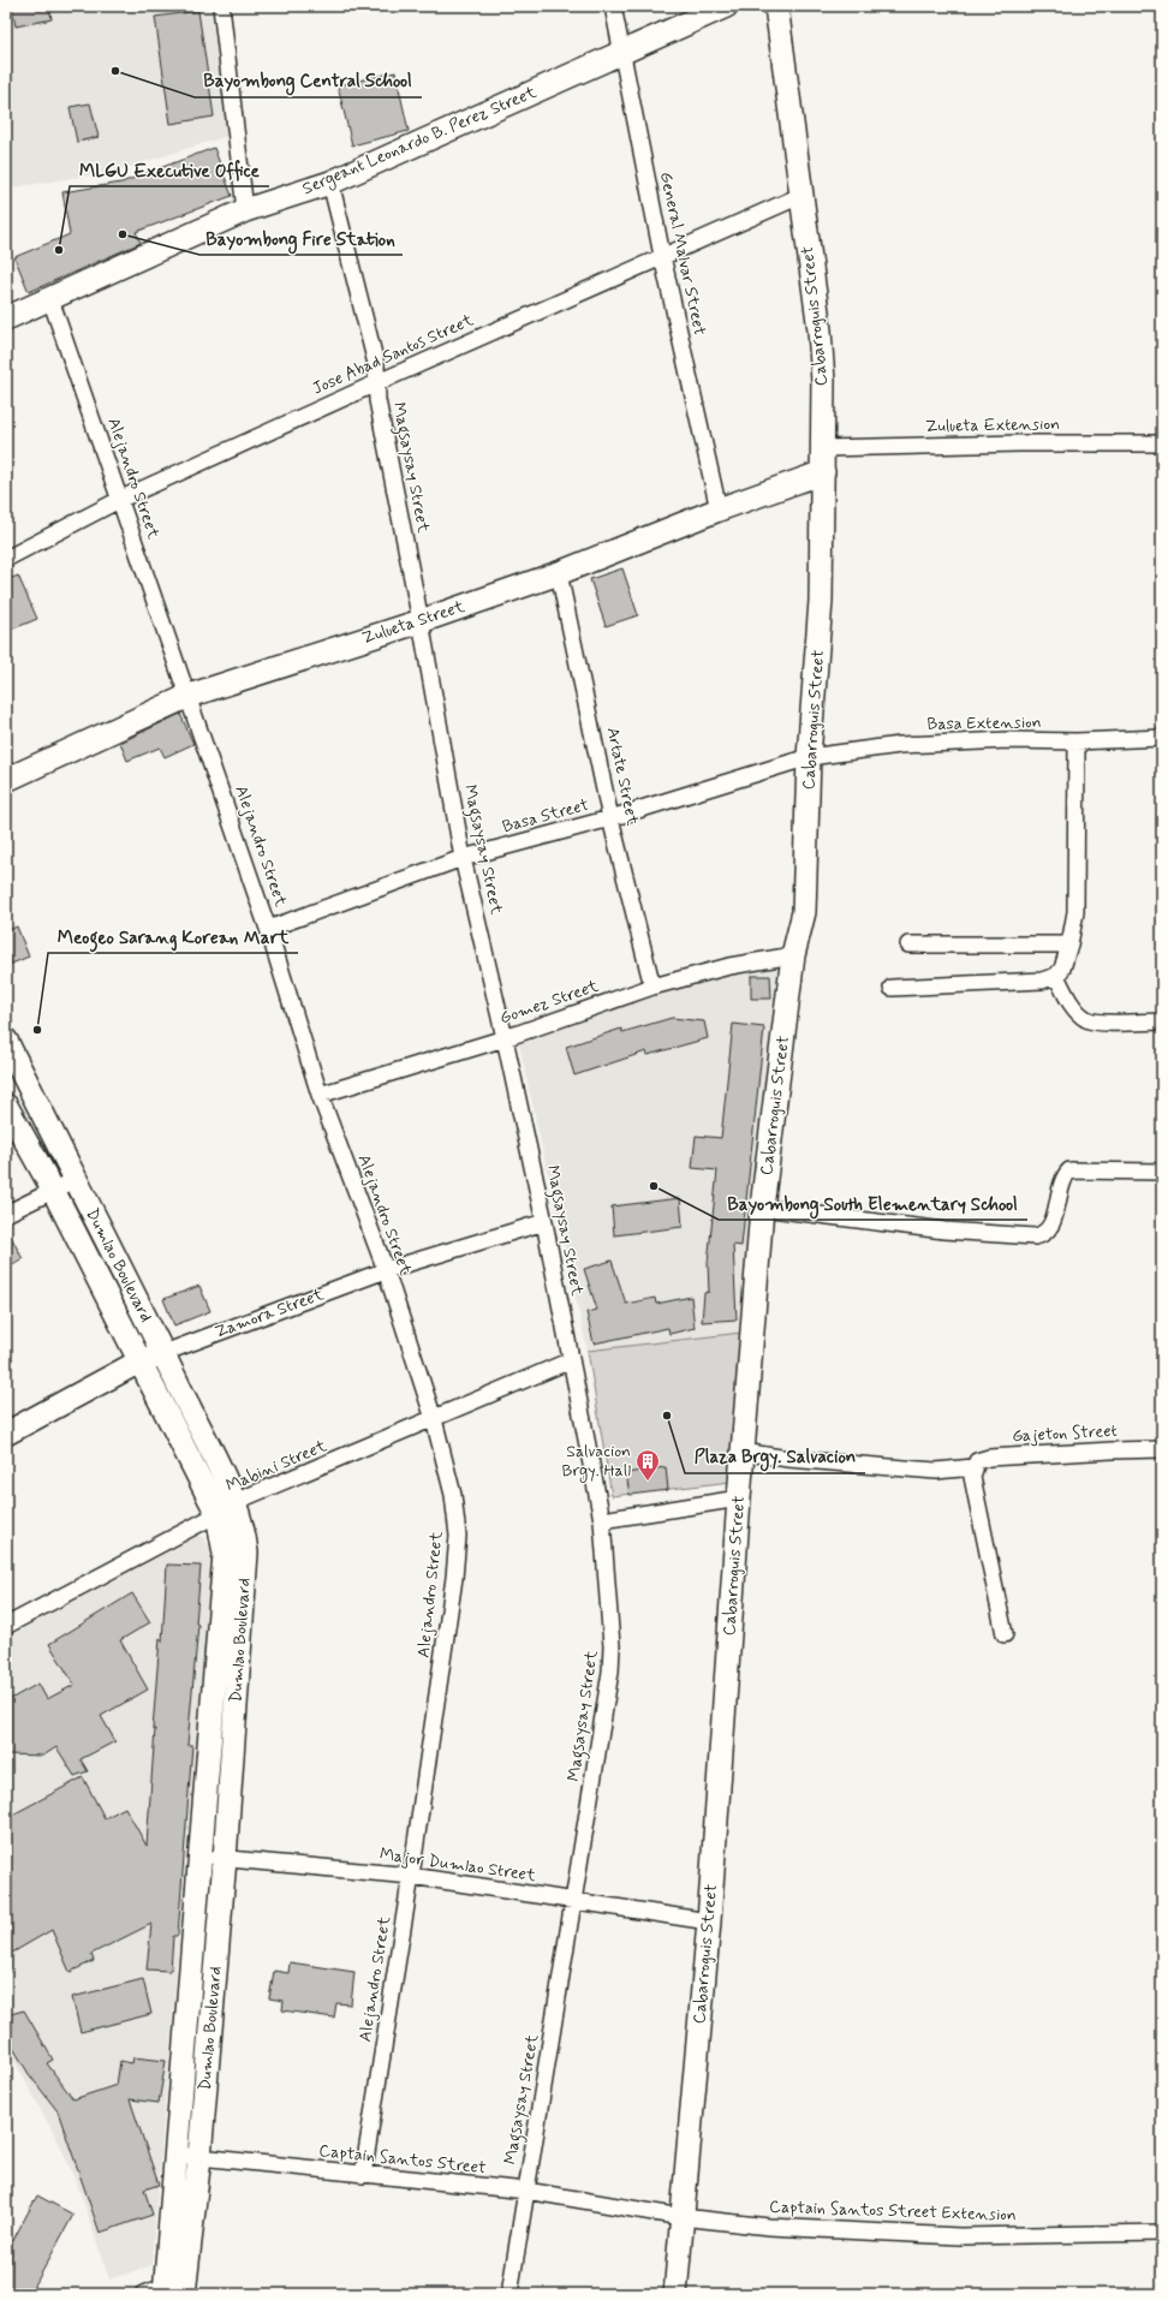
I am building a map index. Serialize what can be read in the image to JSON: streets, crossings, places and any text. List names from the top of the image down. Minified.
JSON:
{"streets":{"street":["Sergeant Leonardo B. Perez Street","General Malvar Street","Cabarroguis Street","Jose Abad Santos Street","Zulueta Extension","Magsaysay Street","Alejandro Street","Zulueta Street","Basa Extension","Artate Street","Basa Street","Gomez Street","Dumlao Boulevard","Zamora Street","Gajeton Street","Mabini Street","Major Dumlao Street","Captain Santos Street","Captain Santos Street Extension"]},"crossings":[["Sergeant Leonardo B. Perez Street","General Malvar Street"],["Sergeant Leonardo B. Perez Street","Magsaysay Street"],["Sergeant Leonardo B. Perez Street","Alejandro Street"],["General Malvar Street","Jose Abad Santos Street"],["General Malvar Street","Zulueta Street"],["Cabarroguis Street","Jose Abad Santos Street"],["Cabarroguis Street","Zulueta Extension"],["Cabarroguis Street","Zulueta Street"],["Cabarroguis Street","Basa Extension"],["Cabarroguis Street","Basa Street"],["Cabarroguis Street","Gomez Street"],["Cabarroguis Street","Gajeton Street"],["Cabarroguis Street","Major Dumlao Street"],["Cabarroguis Street","Captain Santos Street"],["Cabarroguis Street","Captain Santos Street Extension"],["Jose Abad Santos Street","Magsaysay Street"],["Jose Abad Santos Street","Alejandro Street"],["Magsaysay Street","Zulueta Street"],["Magsaysay Street","Basa Street"],["Magsaysay Street","Gomez Street"],["Magsaysay Street","Zamora Street"],["Magsaysay Street","Mabini Street"],["Magsaysay Street","Major Dumlao Street"],["Magsaysay Street","Captain Santos Street"],["Alejandro Street","Zulueta Street"],["Alejandro Street","Basa Street"],["Alejandro Street","Gomez Street"],["Alejandro Street","Zamora Street"],["Alejandro Street","Mabini Street"],["Alejandro Street","Major Dumlao Street"],["Alejandro Street","Captain Santos Street"],["Zulueta Street","Artate Street"],["Basa Extension","Basa Street"],["Artate Street","Basa Street"],["Artate Street","Gomez Street"],["Dumlao Boulevard","Zamora Street"],["Dumlao Boulevard","Mabini Street"],["Dumlao Boulevard","Major Dumlao Street"],["Dumlao Boulevard","Captain Santos Street"],["Captain Santos Street","Captain Santos Street Extension"]],"places":{"other":["Bayombong Central School","Bayombong Fire Station","MLGU Executive Office","Meogeo Sarang Korean Mart","Bayombong South Elementary School","Plaza Brgy. Salvacion"],"building":["Salvacion Brgy. Hall"]}}
